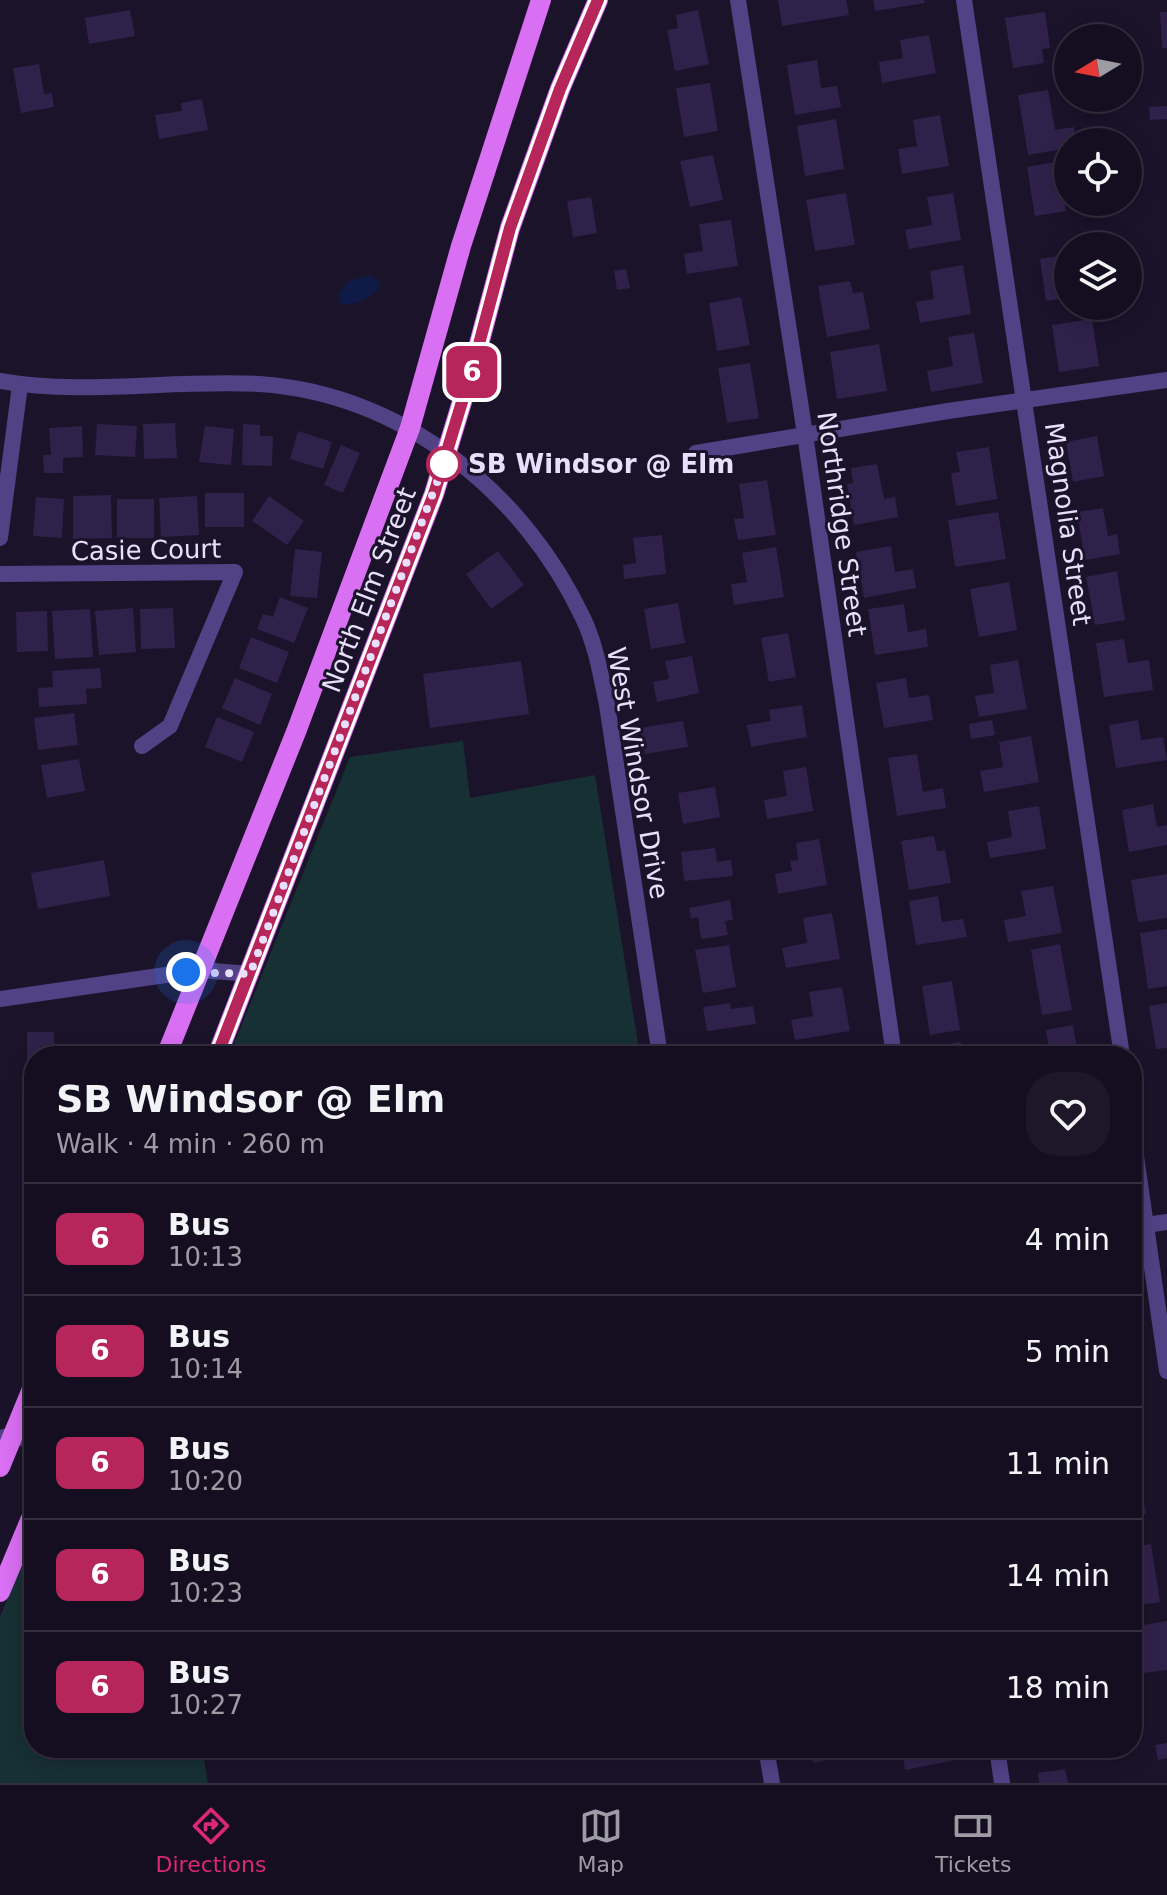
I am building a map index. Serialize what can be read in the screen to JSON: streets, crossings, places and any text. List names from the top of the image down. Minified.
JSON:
{"streets":{"main road":["North Elm Street"],"street":["Northridge Street","Magnolia Street","Casie Court","West Windsor Drive"]},"crossings":[["North Elm Street","West Windsor Drive"]],"places":["SB Windsor @ Elm"],"lines":["bus line 6"],"north":"left","page":{"on_map":"6","heading":["SB Windsor @ Elm","Walk · 4 min · 260 m"],"list":[{"mark":"6","name":"Bus","note":"10:13","value":"4 min"},{"mark":"6","name":"Bus","note":"10:14","value":"5 min"},{"mark":"6","name":"Bus","note":"10:20","value":"11 min"},{"mark":"6","name":"Bus","note":"10:23","value":"14 min"},{"mark":"6","name":"Bus","note":"10:27","value":"18 min"}],"tabs":["Directions","Map","Tickets"]}}
